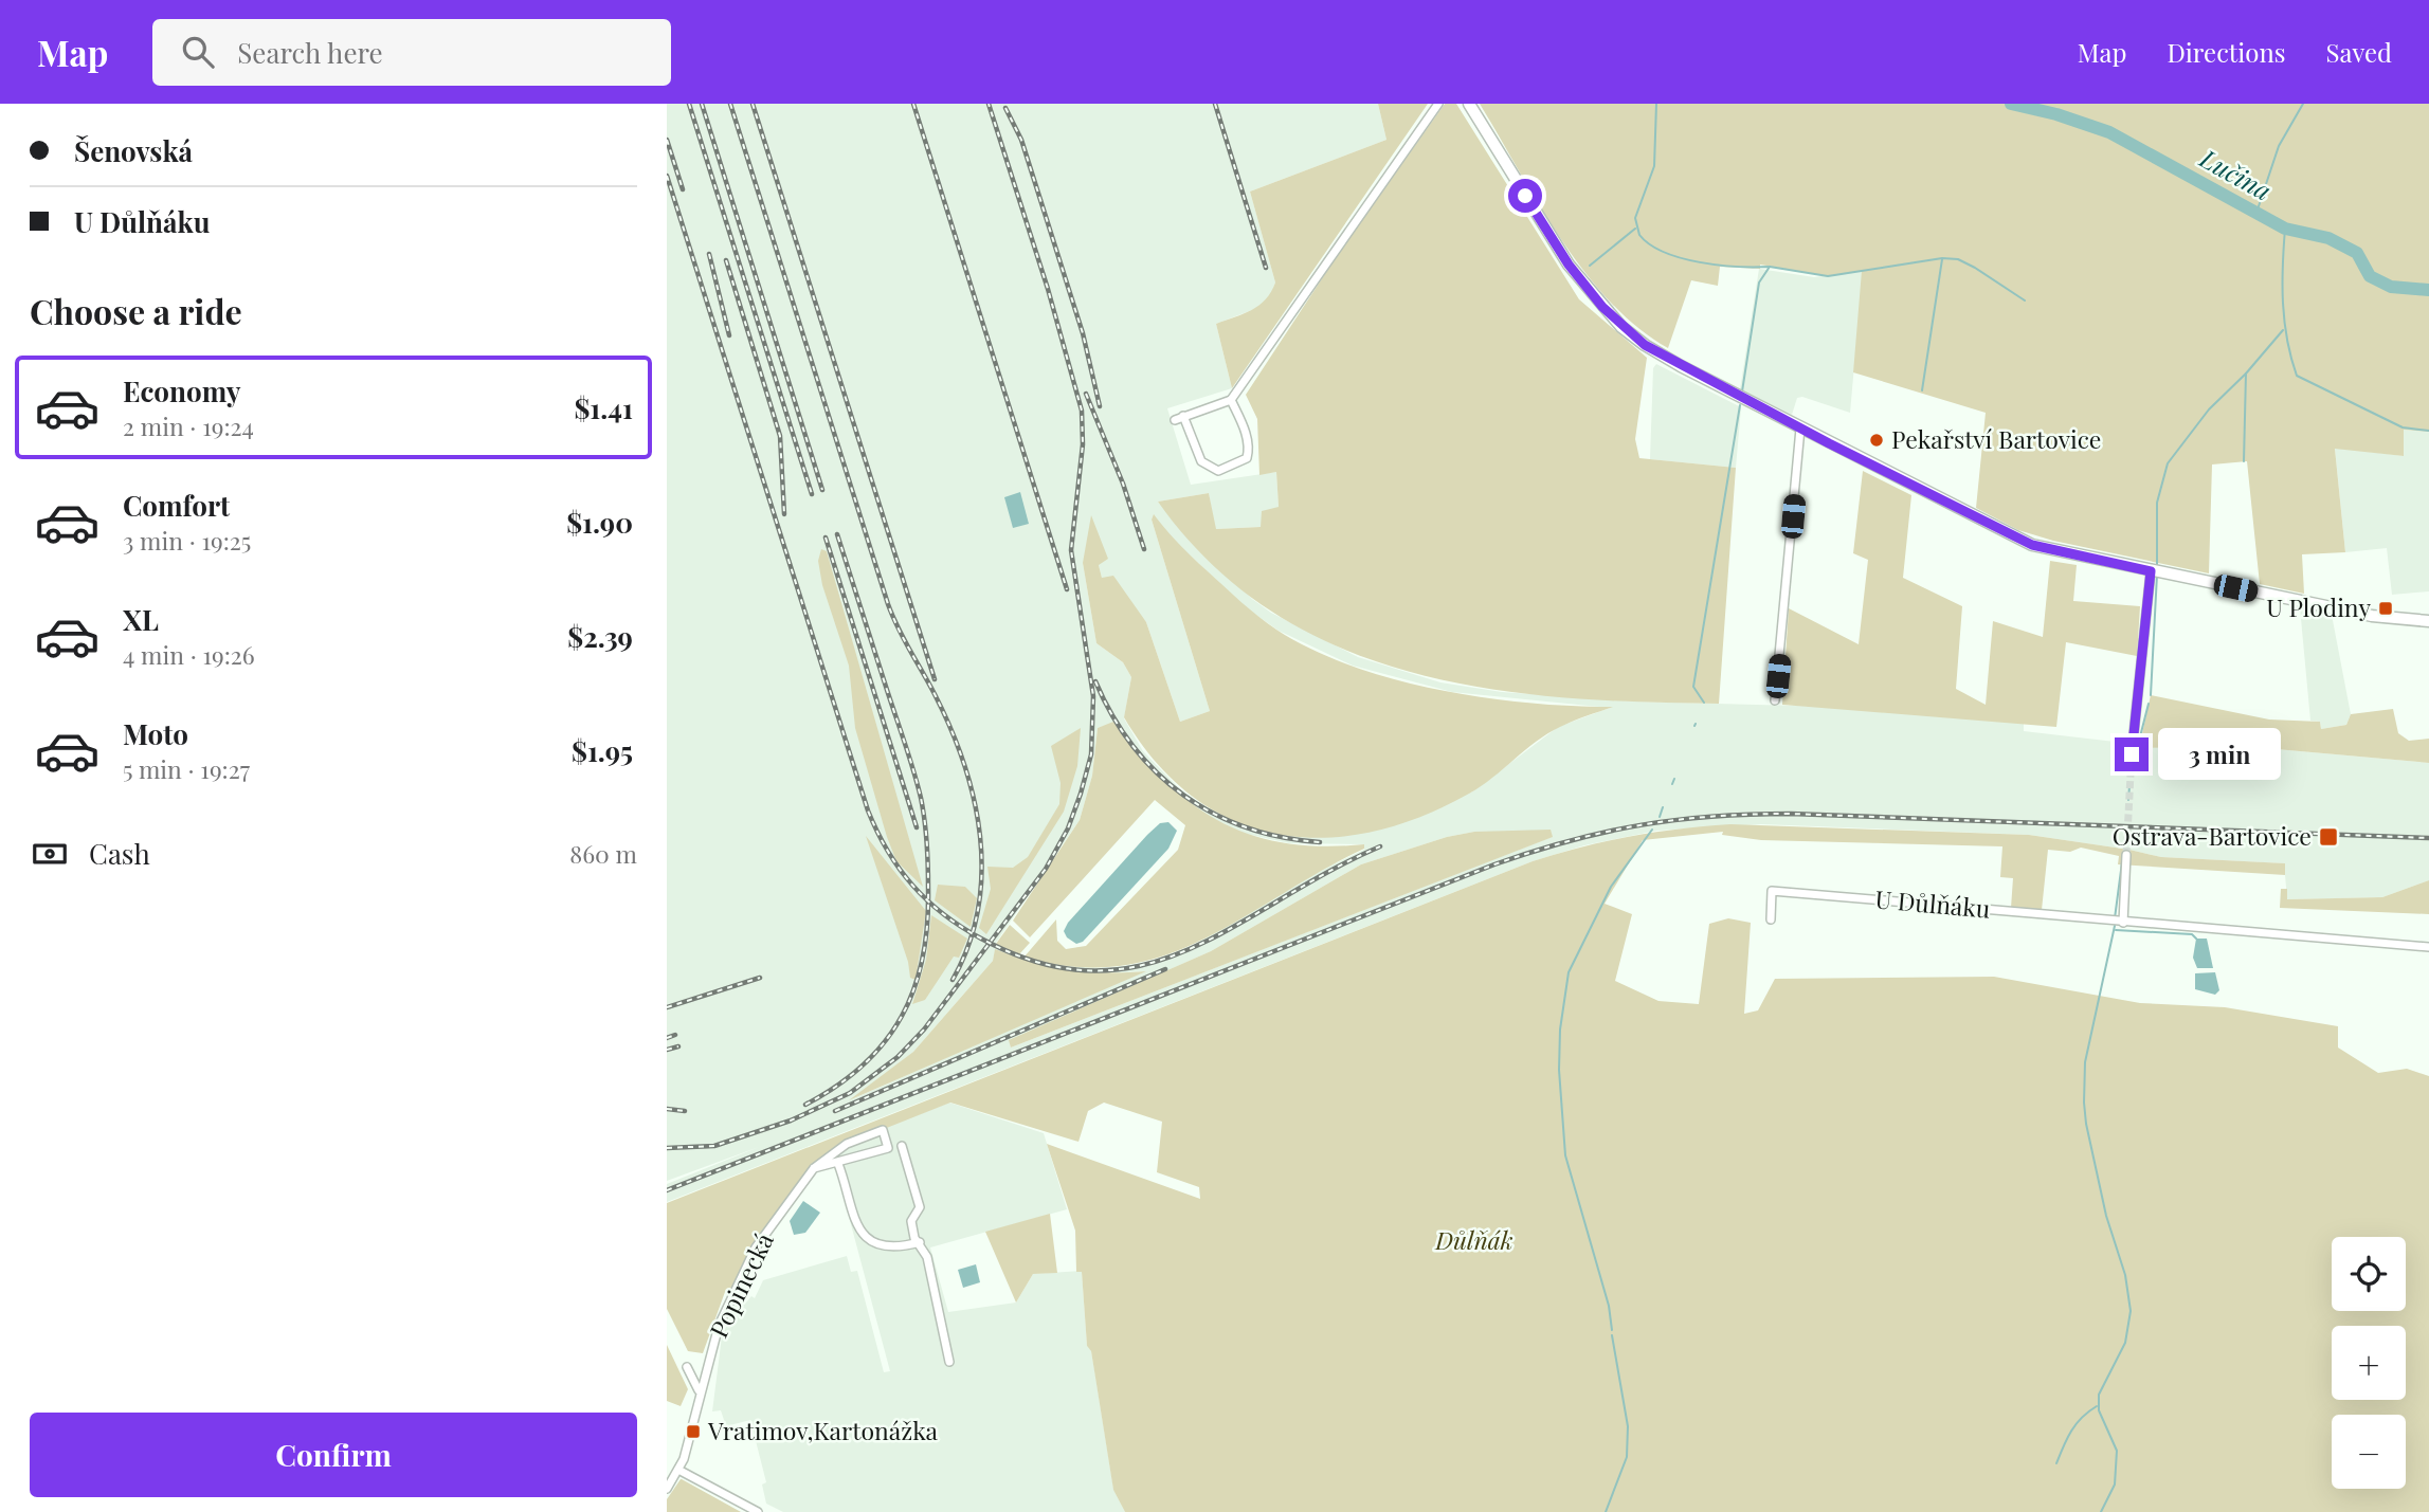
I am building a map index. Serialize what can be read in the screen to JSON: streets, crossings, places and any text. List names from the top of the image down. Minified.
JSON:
{"streets":{"street":["U Důlňáku","Popinecká"]},"water":["Lučina"],"parks":["Důlňák"],"places":{"other":["Pekařství Bartovice"],"transit":["U Plodiny","Ostrava-Bartovice","Vratimov,Kartonážka"]},"page":{"header":"Map","search":"Search here","nav":["Map","Directions","Saved"],"banner":["Šenovská","U Důlňáku"],"heading":"Choose a ride","list":[{"name":"Economy","note":"2 min · 19:24","value":"$1.41"},{"name":"Comfort","note":"3 min · 19:25","value":"$1.90"},{"name":"XL","note":"4 min · 19:26","value":"$2.39"},{"name":"Moto","note":"5 min · 19:27","value":"$1.95"}],"bubble":"3 min","pay":["Cash","860 m"],"map_buttons":["+","−"],"buttons":"Confirm"}}
